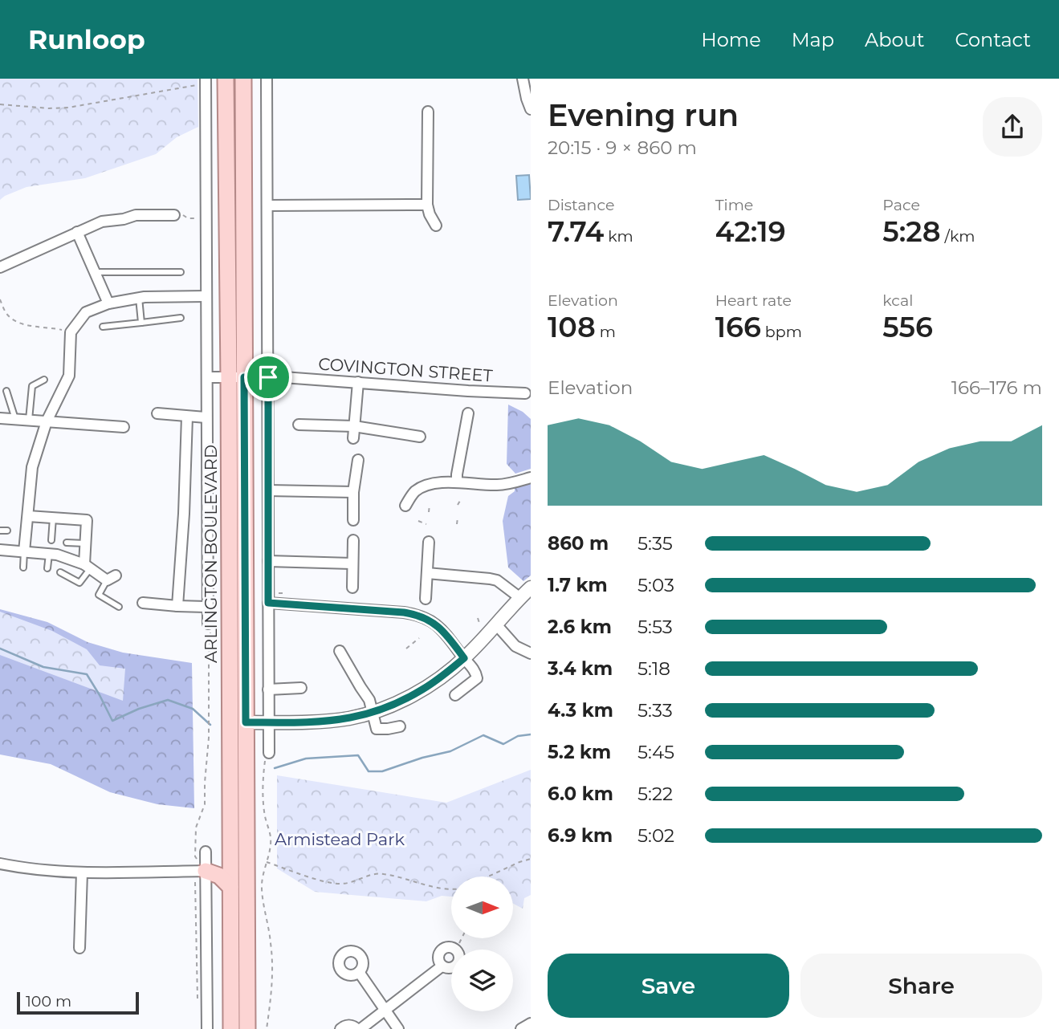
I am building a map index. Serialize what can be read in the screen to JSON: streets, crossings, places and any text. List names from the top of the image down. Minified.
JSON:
{"streets":{"main road":["ARLINGTON BOULEVARD"],"street":["COVINGTON STREET"]},"crossings":[["COVINGTON STREET","ARLINGTON BOULEVARD"]],"parks":["Armistead Park"],"scale_bar":"100 m","north":"right","page":{"header":"Runloop","nav":["Home","Map","About","Contact"],"heading":["Evening run","20:15 · 9 × 860 m"],"stats":[["Distance","7.74 km"],["Time","42:19"],["Pace","5:28 /km"],["Elevation","108 m"],["Heart rate","166 bpm"],["kcal","556"]],"chart":["Elevation","166–176 m"],"list":[{"name":"860 m","note":"5:35"},{"name":"1.7 km","note":"5:03"},{"name":"2.6 km","note":"5:53"},{"name":"3.4 km","note":"5:18"},{"name":"4.3 km","note":"5:33"},{"name":"5.2 km","note":"5:45"},{"name":"6.0 km","note":"5:22"},{"name":"6.9 km","note":"5:02"}],"buttons":["Save","Share"],"scale":"100 m"}}
